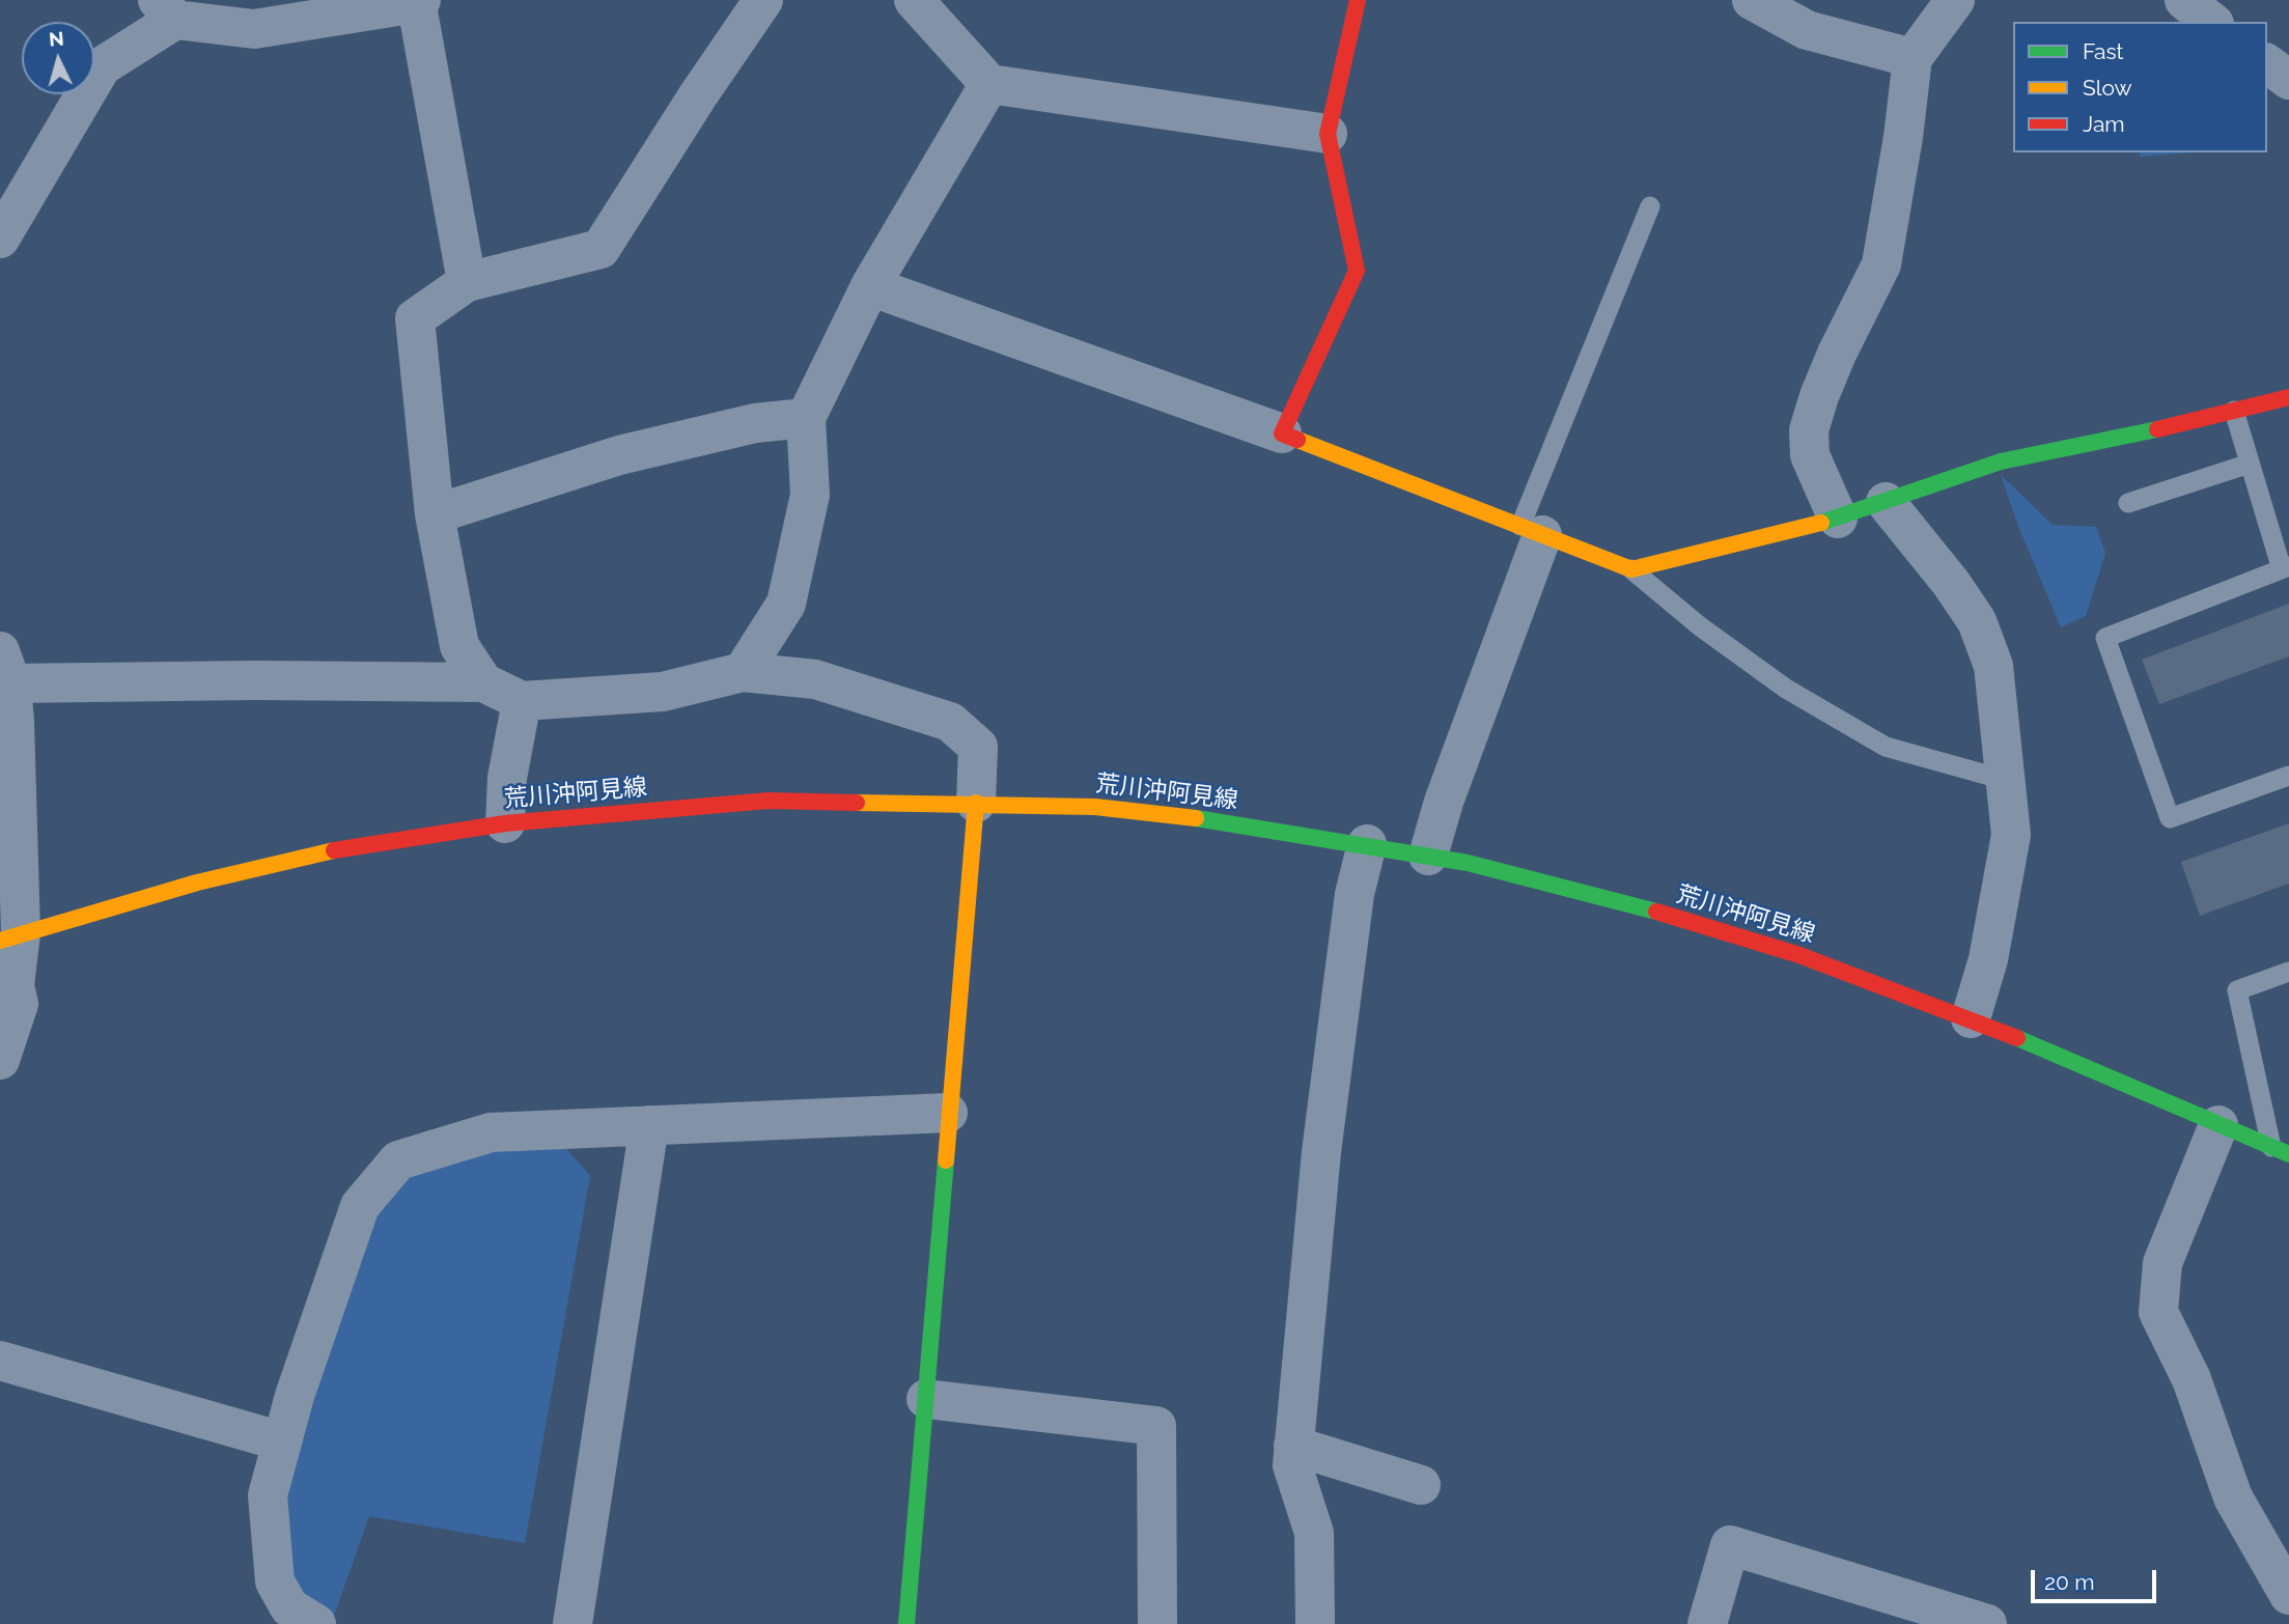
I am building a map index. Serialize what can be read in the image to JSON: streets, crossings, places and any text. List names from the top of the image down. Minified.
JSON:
{"streets":{"street":["荒川沖阿見線"]},"legend":["Fast","Slow","Jam"],"scale_bar":"20 m","north":"top"}
